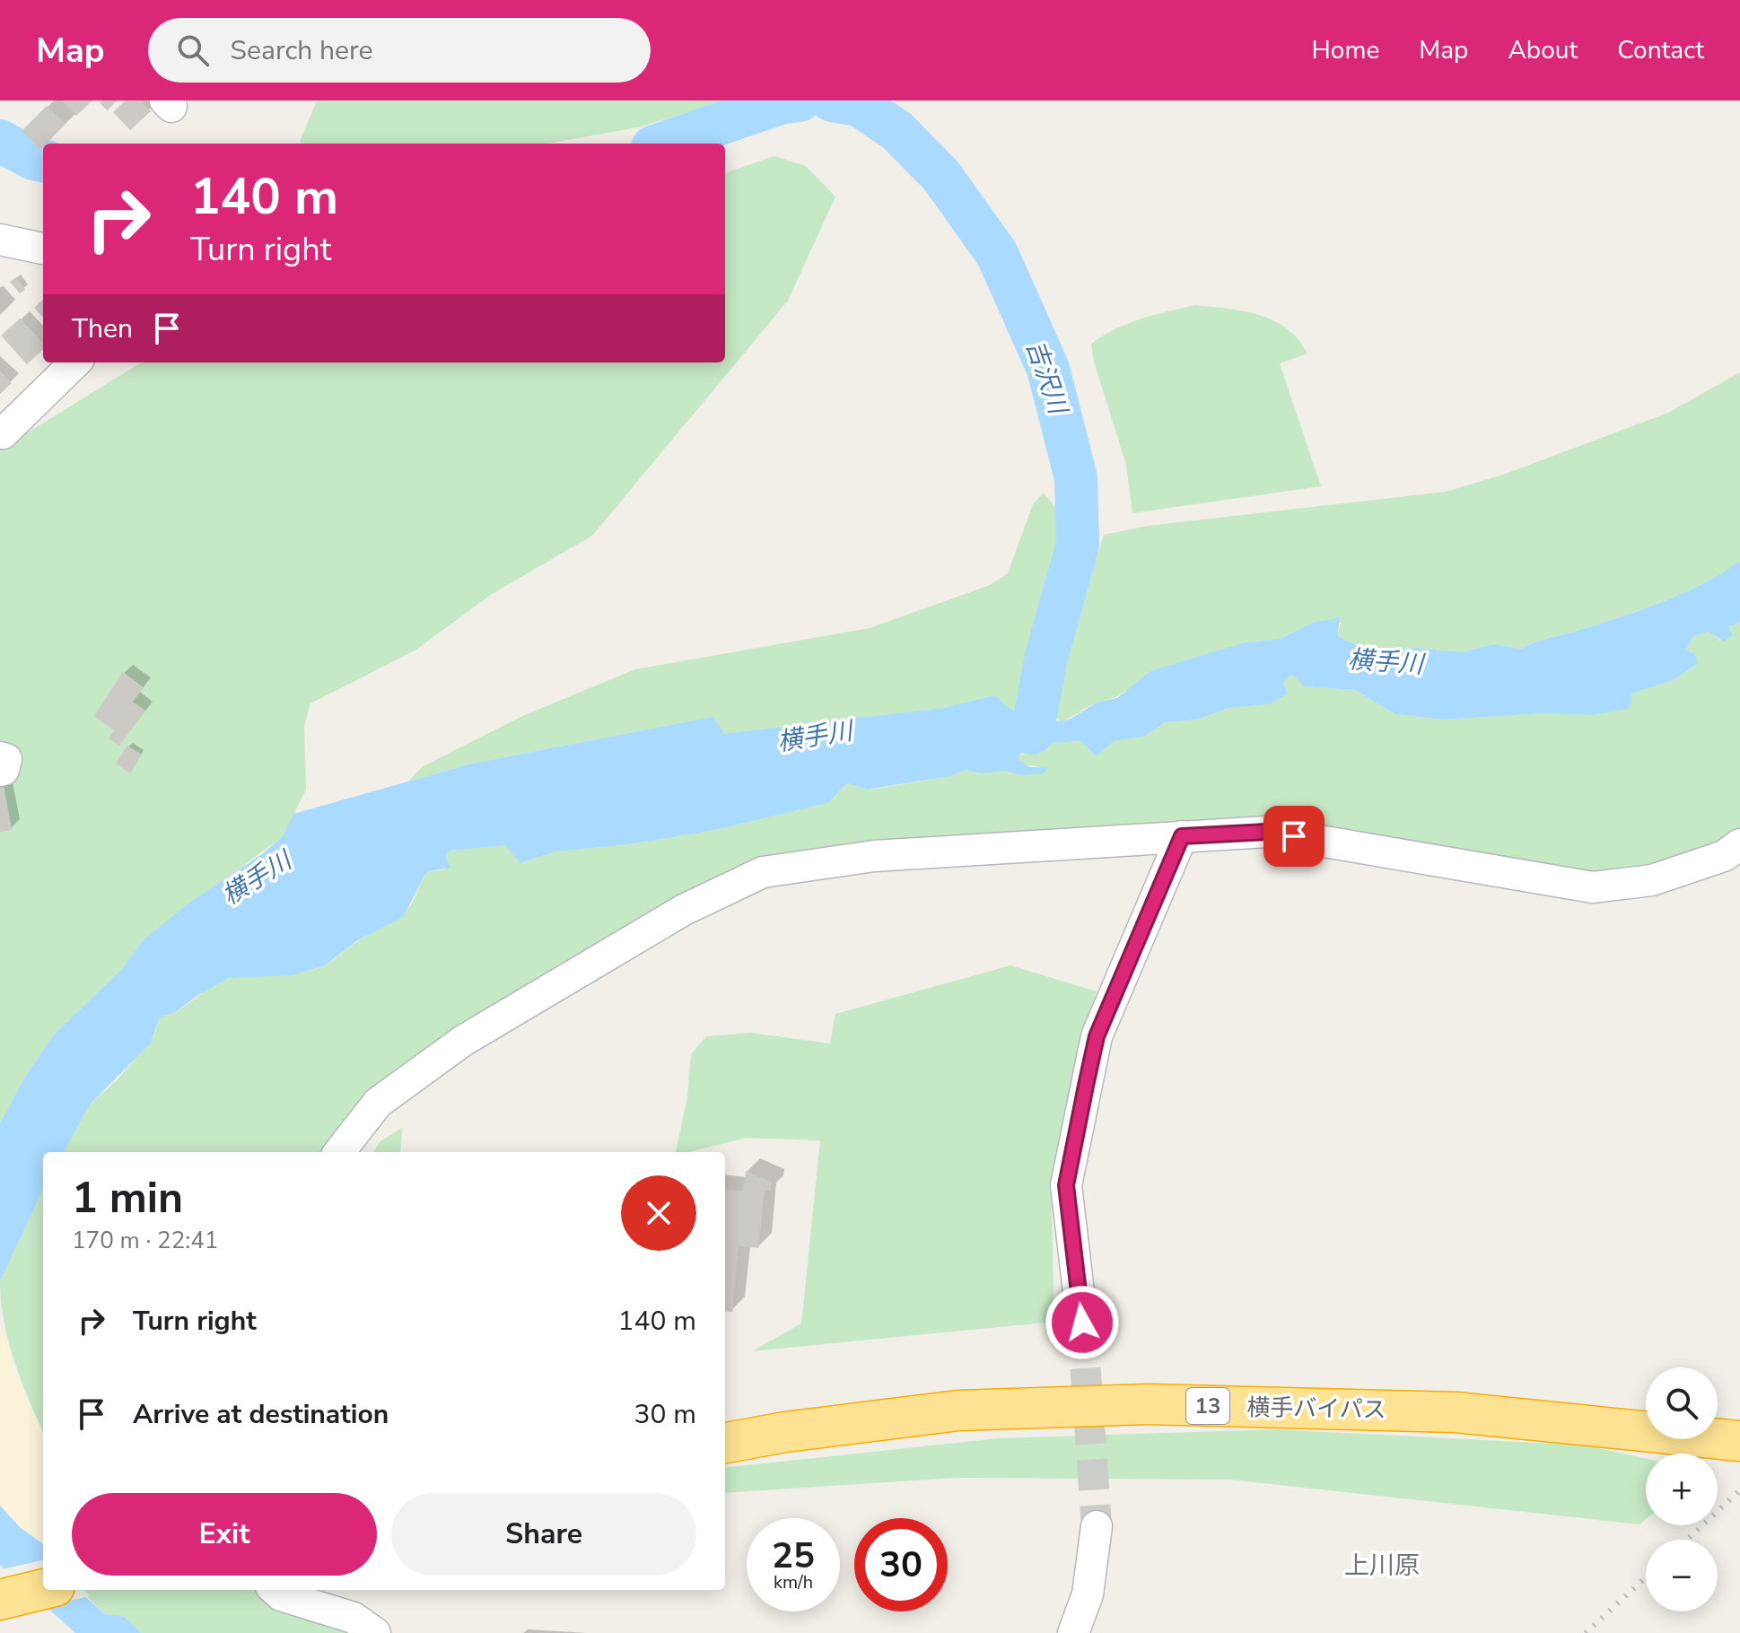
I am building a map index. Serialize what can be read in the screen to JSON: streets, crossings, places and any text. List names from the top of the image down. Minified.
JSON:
{"streets":{"highway":["13","横手バイパス"]},"districts":["上川原"],"water":["吉沢川","横手川"],"page":{"header":"Map","search":"Search here","nav":["Home","Map","About","Contact"],"turn":["140 m","Turn right"],"then":"Then","heading":["1 min","170 m · 22:41"],"list":[{"name":"Turn right","value":"140 m"},{"name":"Arrive at destination","value":"30 m"}],"map_buttons":["+","−"],"buttons":["Exit","Share"],"speed":"25 km/h","limit":"30"}}
